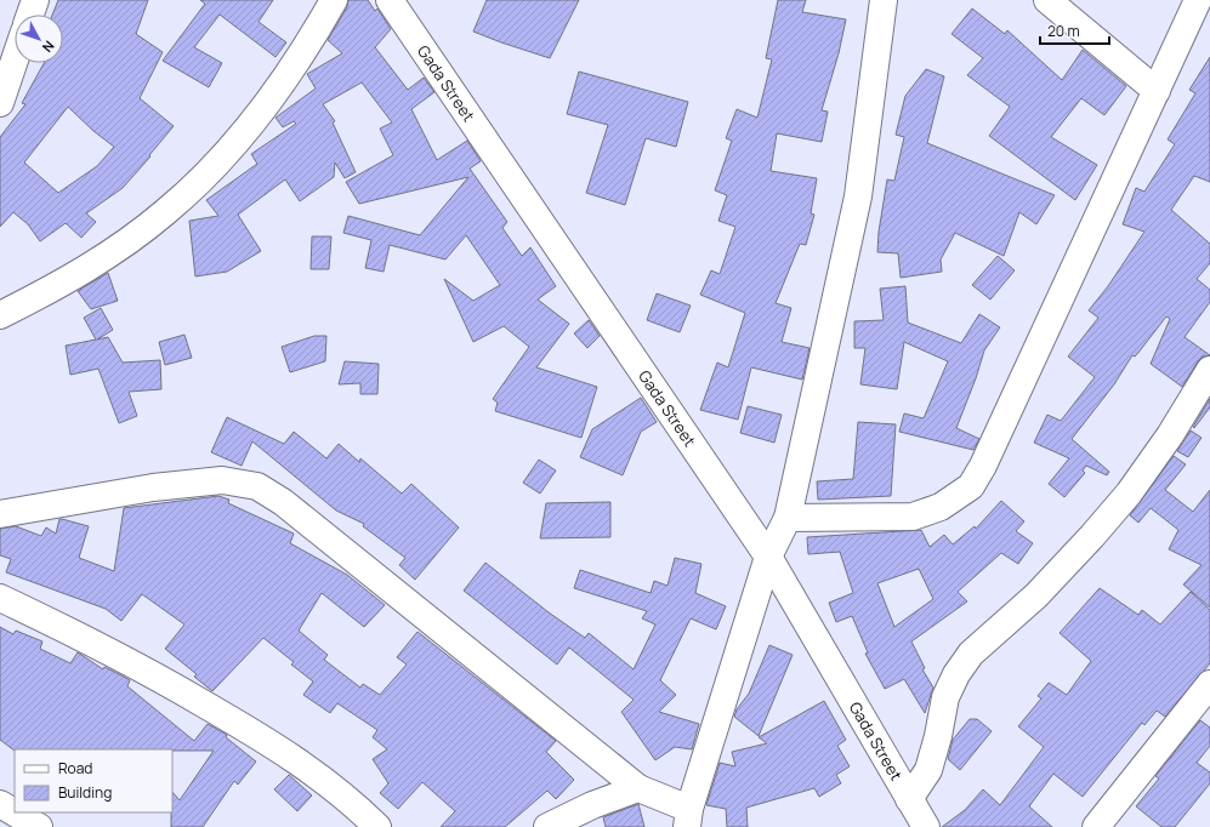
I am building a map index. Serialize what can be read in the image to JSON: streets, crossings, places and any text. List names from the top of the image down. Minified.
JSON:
{"streets":{"street":["Gada Street"]},"legend":["Road","Building"],"scale_bar":"20 m","north":"bottom right"}
